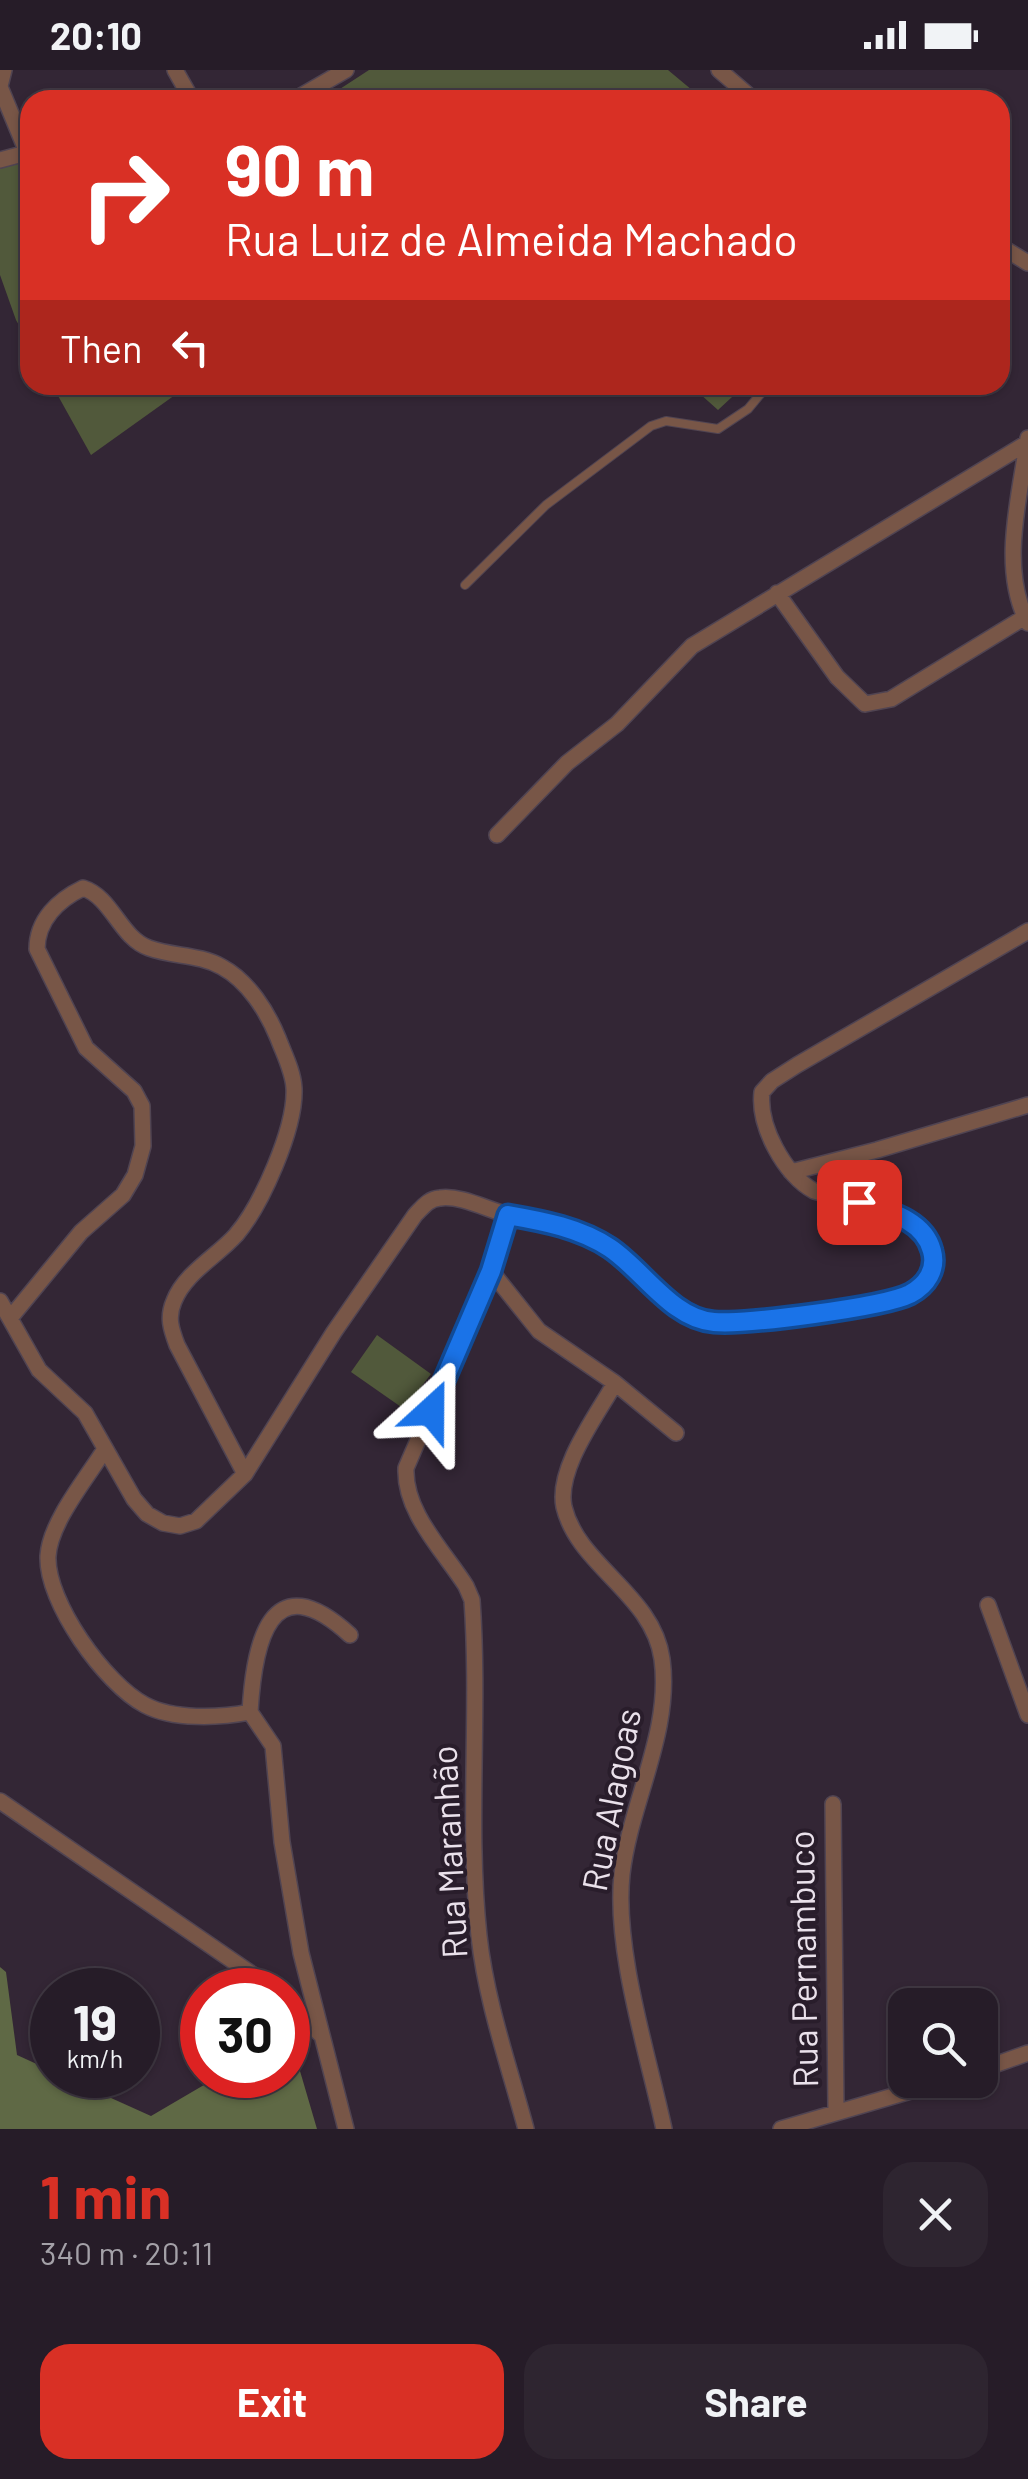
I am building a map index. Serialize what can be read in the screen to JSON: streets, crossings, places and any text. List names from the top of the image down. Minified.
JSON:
{"streets":{"street":["Rua Alagoas","Rua Maranhão","Rua Pernambuco"]},"page":{"status":"20:10","turn":["90 m","Rua Luiz de Almeida Machado"],"then":"Then","speed":"19 km/h","limit":"30","heading":["1 min","340 m · 20:11"],"buttons":["Exit","Share"]}}
